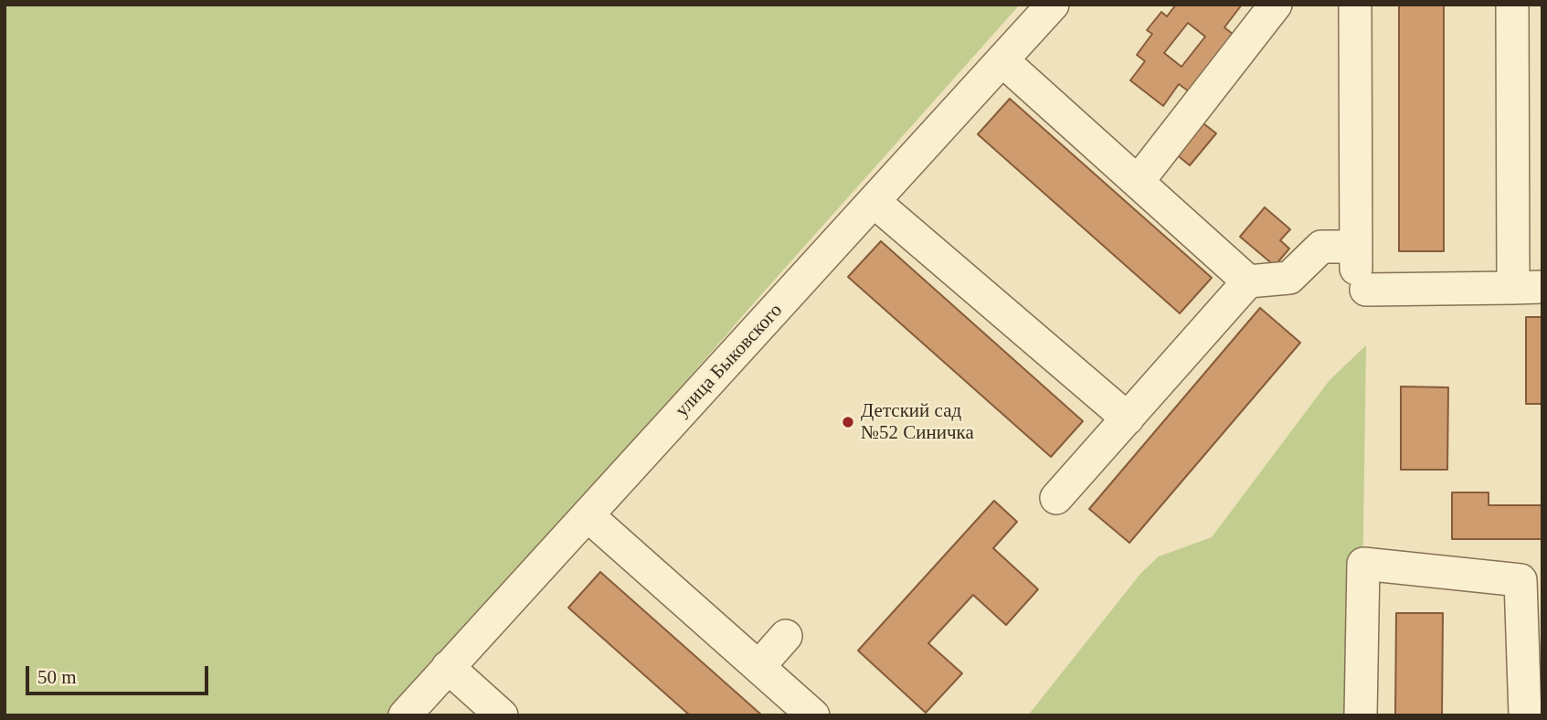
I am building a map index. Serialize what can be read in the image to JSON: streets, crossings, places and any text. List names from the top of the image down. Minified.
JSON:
{"streets":{"street":["улица Быковского"]},"places":["Детский сад №52 Синичка"],"scale_bar":"50 m"}
